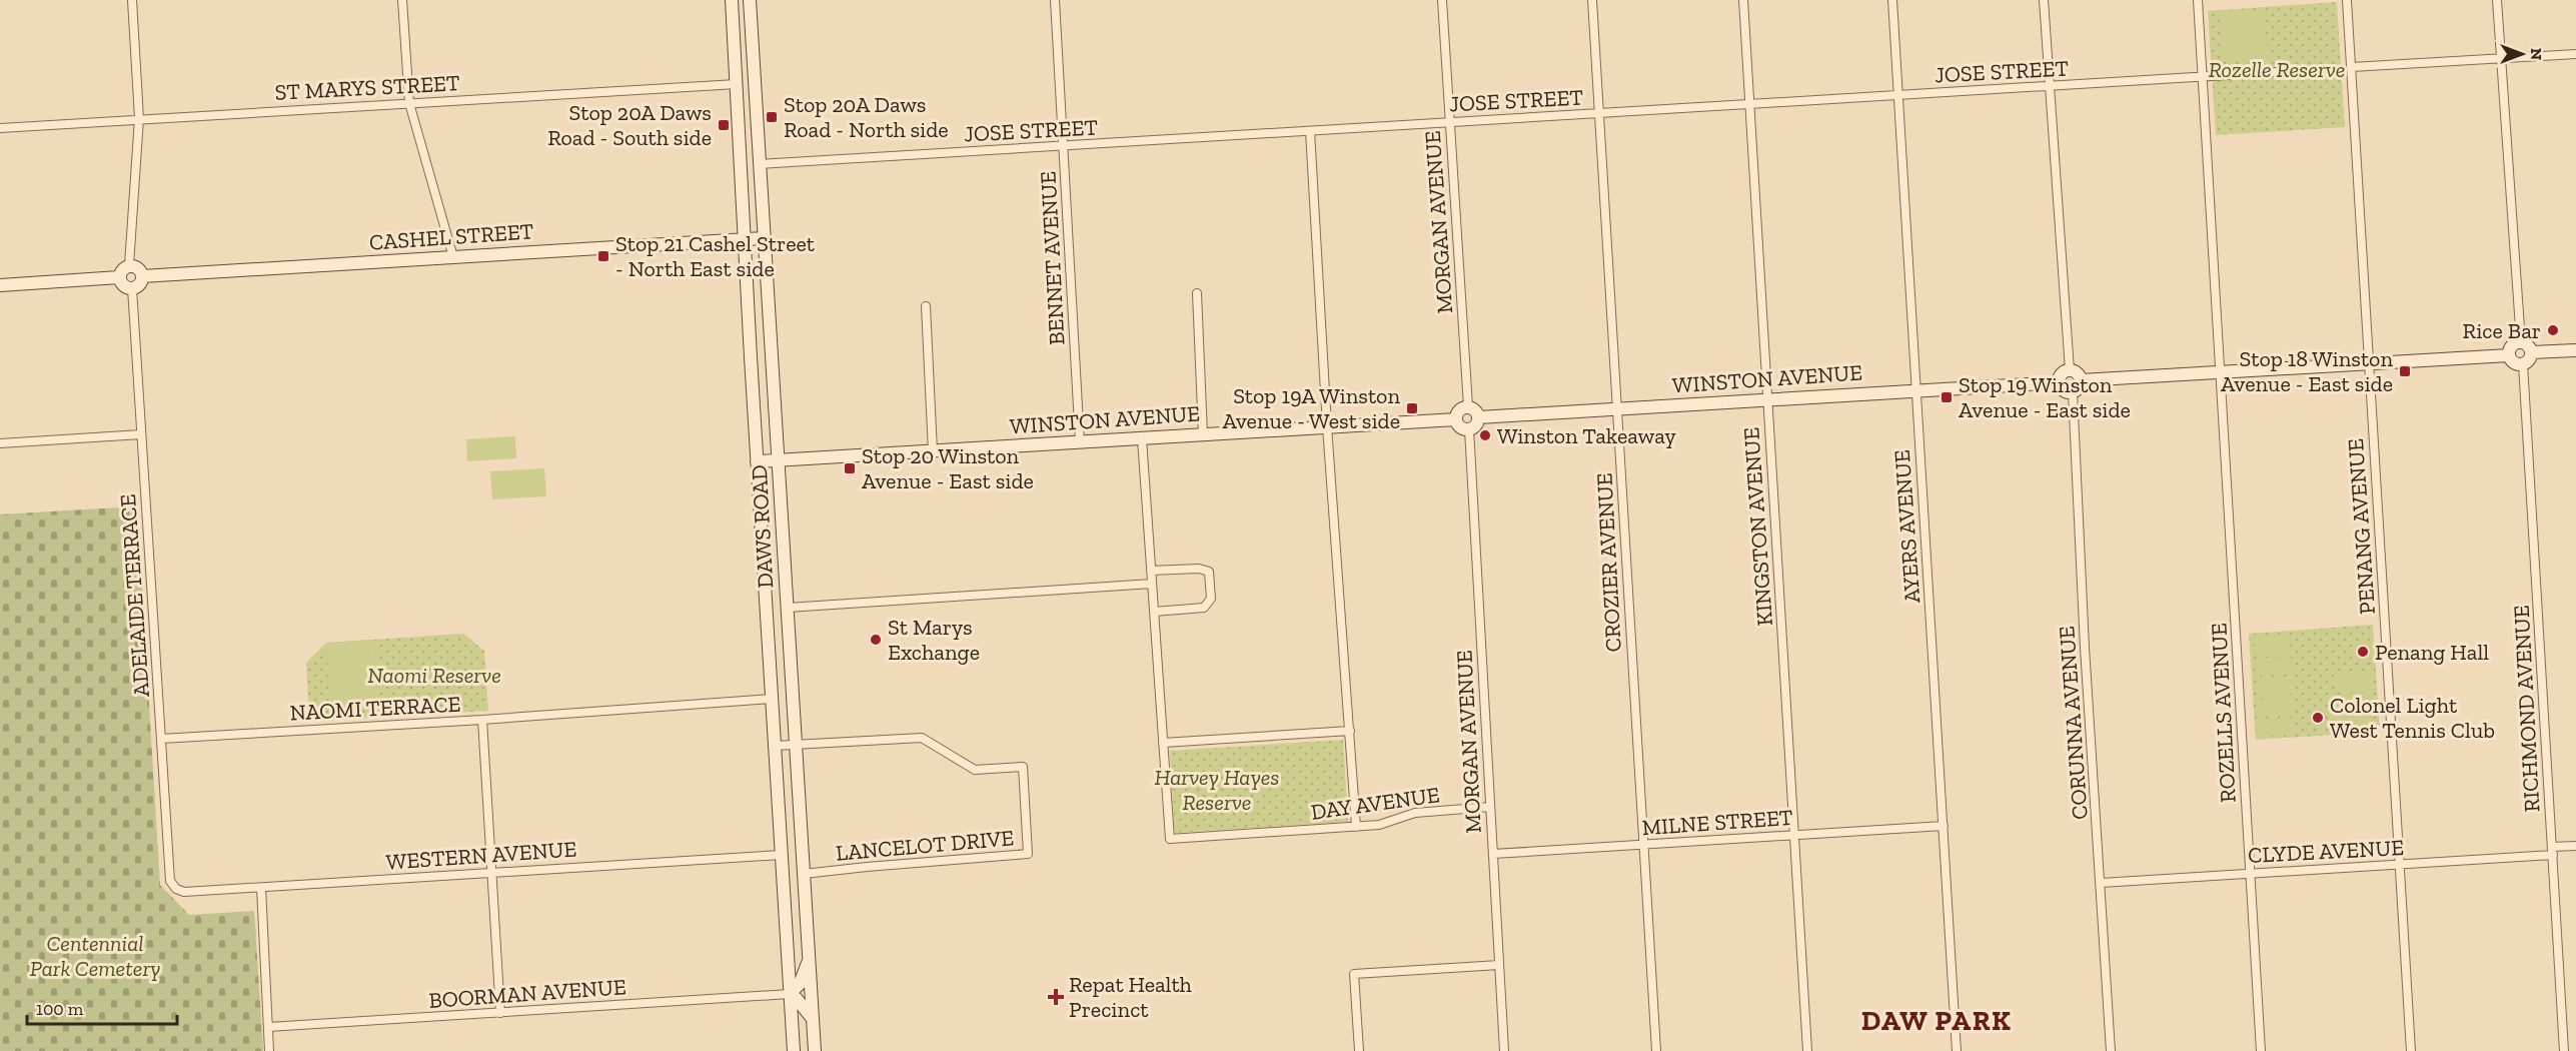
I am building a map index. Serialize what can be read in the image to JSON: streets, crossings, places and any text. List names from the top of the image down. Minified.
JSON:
{"streets":{"street":["JOSE STREET","ST MARYS STREET","MORGAN AVENUE","CASHEL STREET","BENNET AVENUE","WINSTON AVENUE","DAWS ROAD","KINGSTON AVENUE","AYERS AVENUE","PENANG AVENUE","CROZIER AVENUE","ADELAIDE TERRACE","NAOMI TERRACE","RICHMOND AVENUE","ROZELLS AVENUE","CORUNNA AVENUE","DAY AVENUE","MILNE STREET","LANCELOT DRIVE","CLYDE AVENUE","WESTERN AVENUE","BOORMAN AVENUE"]},"crossings":[["JOSE STREET","MORGAN AVENUE"],["JOSE STREET","BENNET AVENUE"],["JOSE STREET","DAWS ROAD"],["JOSE STREET","KINGSTON AVENUE"],["JOSE STREET","AYERS AVENUE"],["JOSE STREET","CROZIER AVENUE"],["JOSE STREET","ROZELLS AVENUE"],["ST MARYS STREET","DAWS ROAD"],["MORGAN AVENUE","WINSTON AVENUE"],["MORGAN AVENUE","DAY AVENUE"],["MORGAN AVENUE","MILNE STREET"],["CASHEL STREET","DAWS ROAD"],["CASHEL STREET","ADELAIDE TERRACE"],["BENNET AVENUE","WINSTON AVENUE"],["WINSTON AVENUE","DAWS ROAD"],["WINSTON AVENUE","KINGSTON AVENUE"],["WINSTON AVENUE","AYERS AVENUE"],["WINSTON AVENUE","CROZIER AVENUE"],["WINSTON AVENUE","CORUNNA AVENUE"],["WINSTON AVENUE","DAY AVENUE"],["DAWS ROAD","NAOMI TERRACE"],["DAWS ROAD","LANCELOT DRIVE"],["DAWS ROAD","WESTERN AVENUE"],["DAWS ROAD","BOORMAN AVENUE"],["KINGSTON AVENUE","MILNE STREET"],["AYERS AVENUE","MILNE STREET"],["PENANG AVENUE","CLYDE AVENUE"],["CROZIER AVENUE","MILNE STREET"],["ADELAIDE TERRACE","NAOMI TERRACE"],["ADELAIDE TERRACE","WESTERN AVENUE"],["RICHMOND AVENUE","CLYDE AVENUE"],["ROZELLS AVENUE","CLYDE AVENUE"],["CORUNNA AVENUE","CLYDE AVENUE"]],"districts":["DAW PARK"],"parks":["Rozelle Reserve","Naomi Reserve","Harvey Hayes Reserve","Centennial Park Cemetery"],"places":{"transit":["Stop 20A Daws Road - North side","Stop 20A Daws Road - South side","Stop 21 Cashel Street - North East side","Stop 18 Winston Avenue - East side","Stop 19 Winston Avenue - East side","Stop 19A Winston Avenue - West side","Stop 20 Winston Avenue - East side"],"other":["Rice Bar","Winston Takeaway","St Marys Exchange","Penang Hall","Colonel Light West Tennis Club"],"health":["Repat Health Precinct"]},"scale_bar":"100 m","north":"right"}
